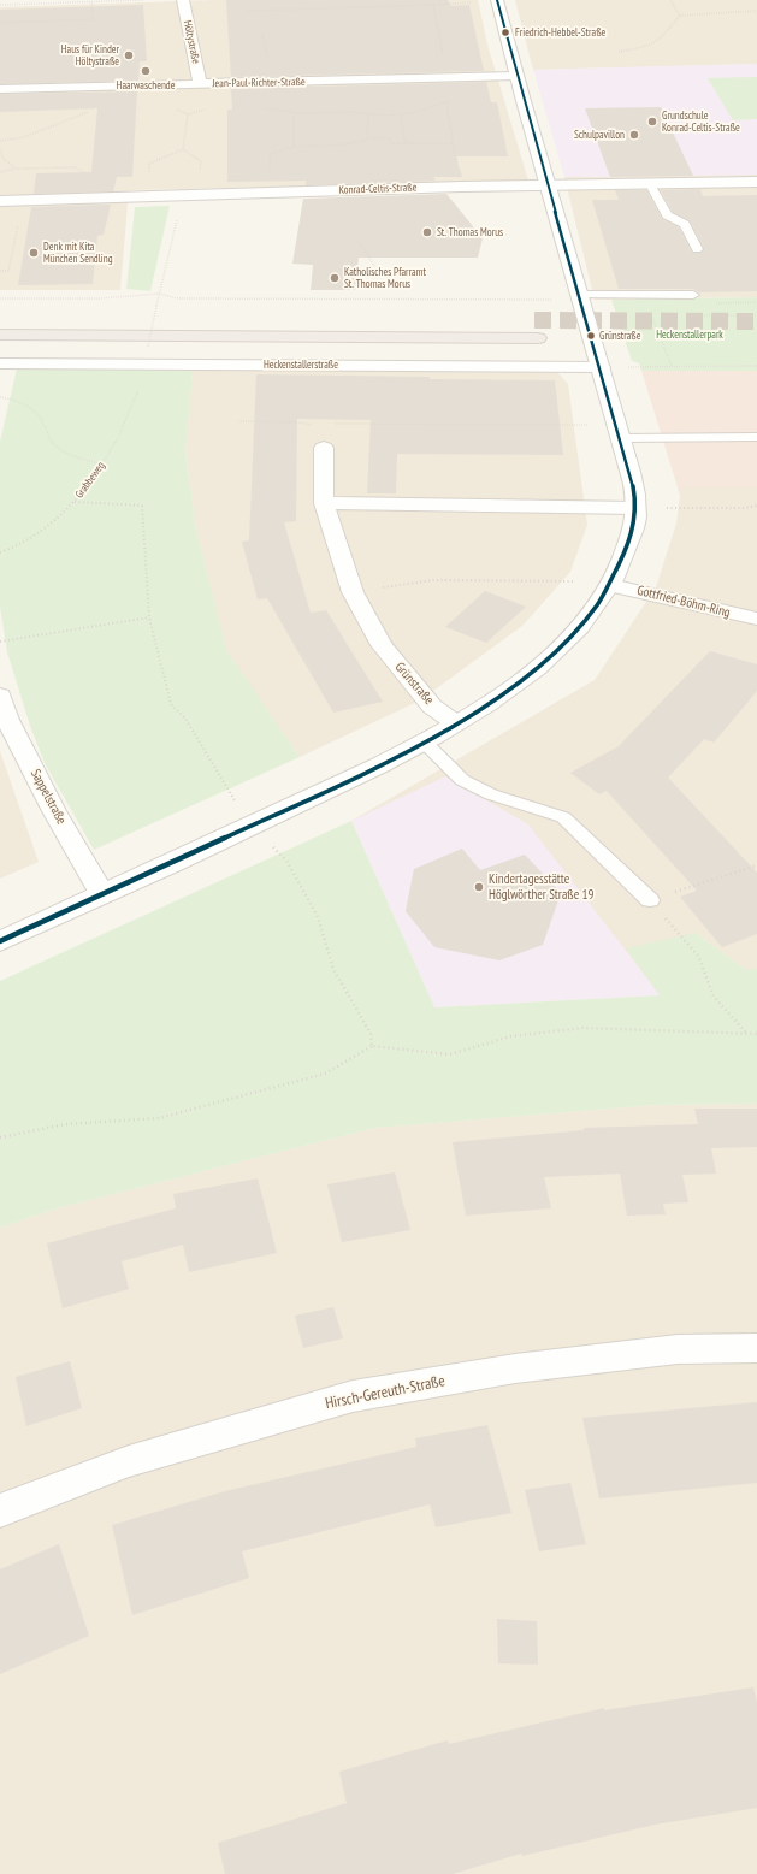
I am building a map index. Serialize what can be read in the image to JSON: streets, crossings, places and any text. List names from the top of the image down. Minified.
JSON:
{"streets":{"street":["Höltystraße","Jean-Paul-Richter-Straße","Konrad-Celtis-Straße","Heckenstallerstraße","Gottfried-Böhm-Ring","Grünstraße","Sappelstraße","Hirsch-Gereuth-Straße"],"path":["Grabbeweg"]},"crossings":[["Höltystraße","Jean-Paul-Richter-Straße"]],"parks":["Heckenstallerpark"],"places":["Friedrich-Hebbel-Straße","Haus für Kinder Höltystraße","Haarwaschende","Grundschule Konrad-Celtis-Straße","Schulpavillon","St. Thomas Morus","Denk mit Kita München Sendling","Katholisches Pfarramt St. Thomas Morus","Grünstraße","Kindertagesstätte Höglwörther Straße 19"]}
